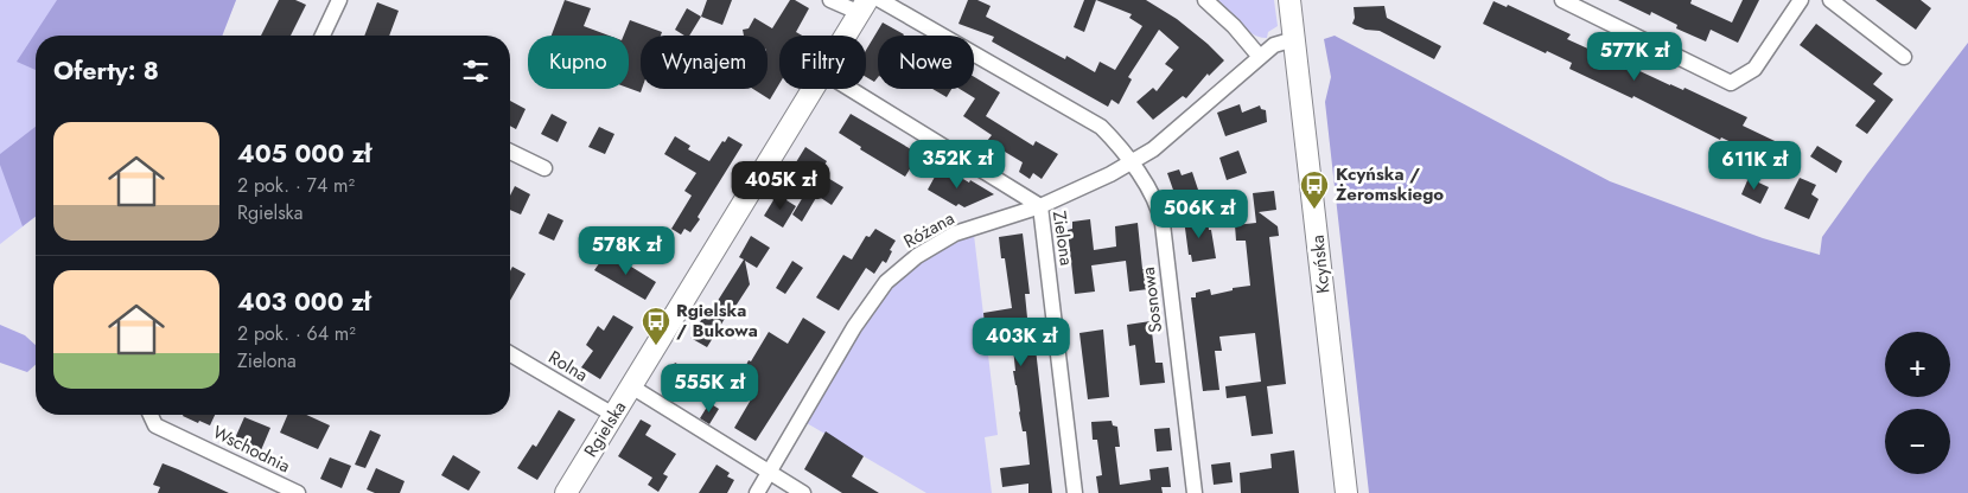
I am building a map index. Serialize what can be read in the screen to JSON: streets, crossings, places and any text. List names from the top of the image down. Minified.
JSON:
{"streets":{"street":["Różana","Zielona","Kcyńska","Sosnowa","Rolna","Rgielska","Wschodnia"]},"crossings":[["Różana","Zielona"],["Różana","Kcyńska"],["Różana","Sosnowa"],["Rolna","Rgielska"]],"places":{"bus stop":["Kcyńska / Żeromskiego","Rgielska / Bukowa"]},"page":{"price":["577K zł","352K zł","611K zł","405K zł","506K zł","578K zł","403K zł","555K zł"],"chip":["Kupno","Wynajem","Filtry","Nowe"],"heading":"Oferty: 8","list":[{"name":"405 000 zł","note":"2 pok. · 74 m² · Rgielska"},{"name":"403 000 zł","note":"2 pok. · 64 m² · Zielona"}],"map_buttons":["+","−"]}}
